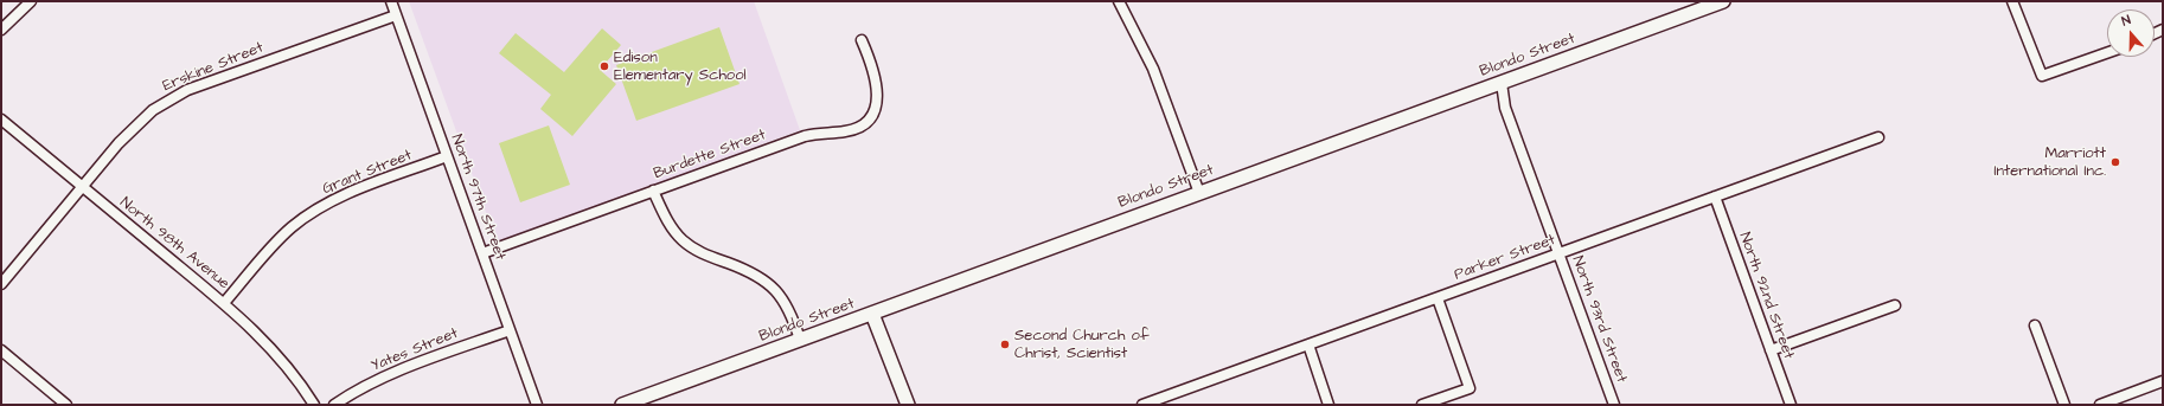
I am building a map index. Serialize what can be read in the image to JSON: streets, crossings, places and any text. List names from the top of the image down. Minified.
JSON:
{"streets":{"main road":["Blondo Street"],"street":["Erskine Street","Burdette Street","Grant Street","North 97th Street","North 98th Avenue","Parker Street","North 92nd Street","North 93rd Street","Yates Street"]},"crossings":[["Blondo Street","North 93rd Street"],["Erskine Street","North 97th Street"],["Erskine Street","North 98th Avenue"],["Burdette Street","North 97th Street"],["Grant Street","North 97th Street"],["Grant Street","North 98th Avenue"],["North 97th Street","Yates Street"],["Parker Street","North 92nd Street"],["Parker Street","North 93rd Street"]],"places":["Edison Elementary School","Marriott International Inc.","Second Church of Christ, Scientist"],"north":"top"}
